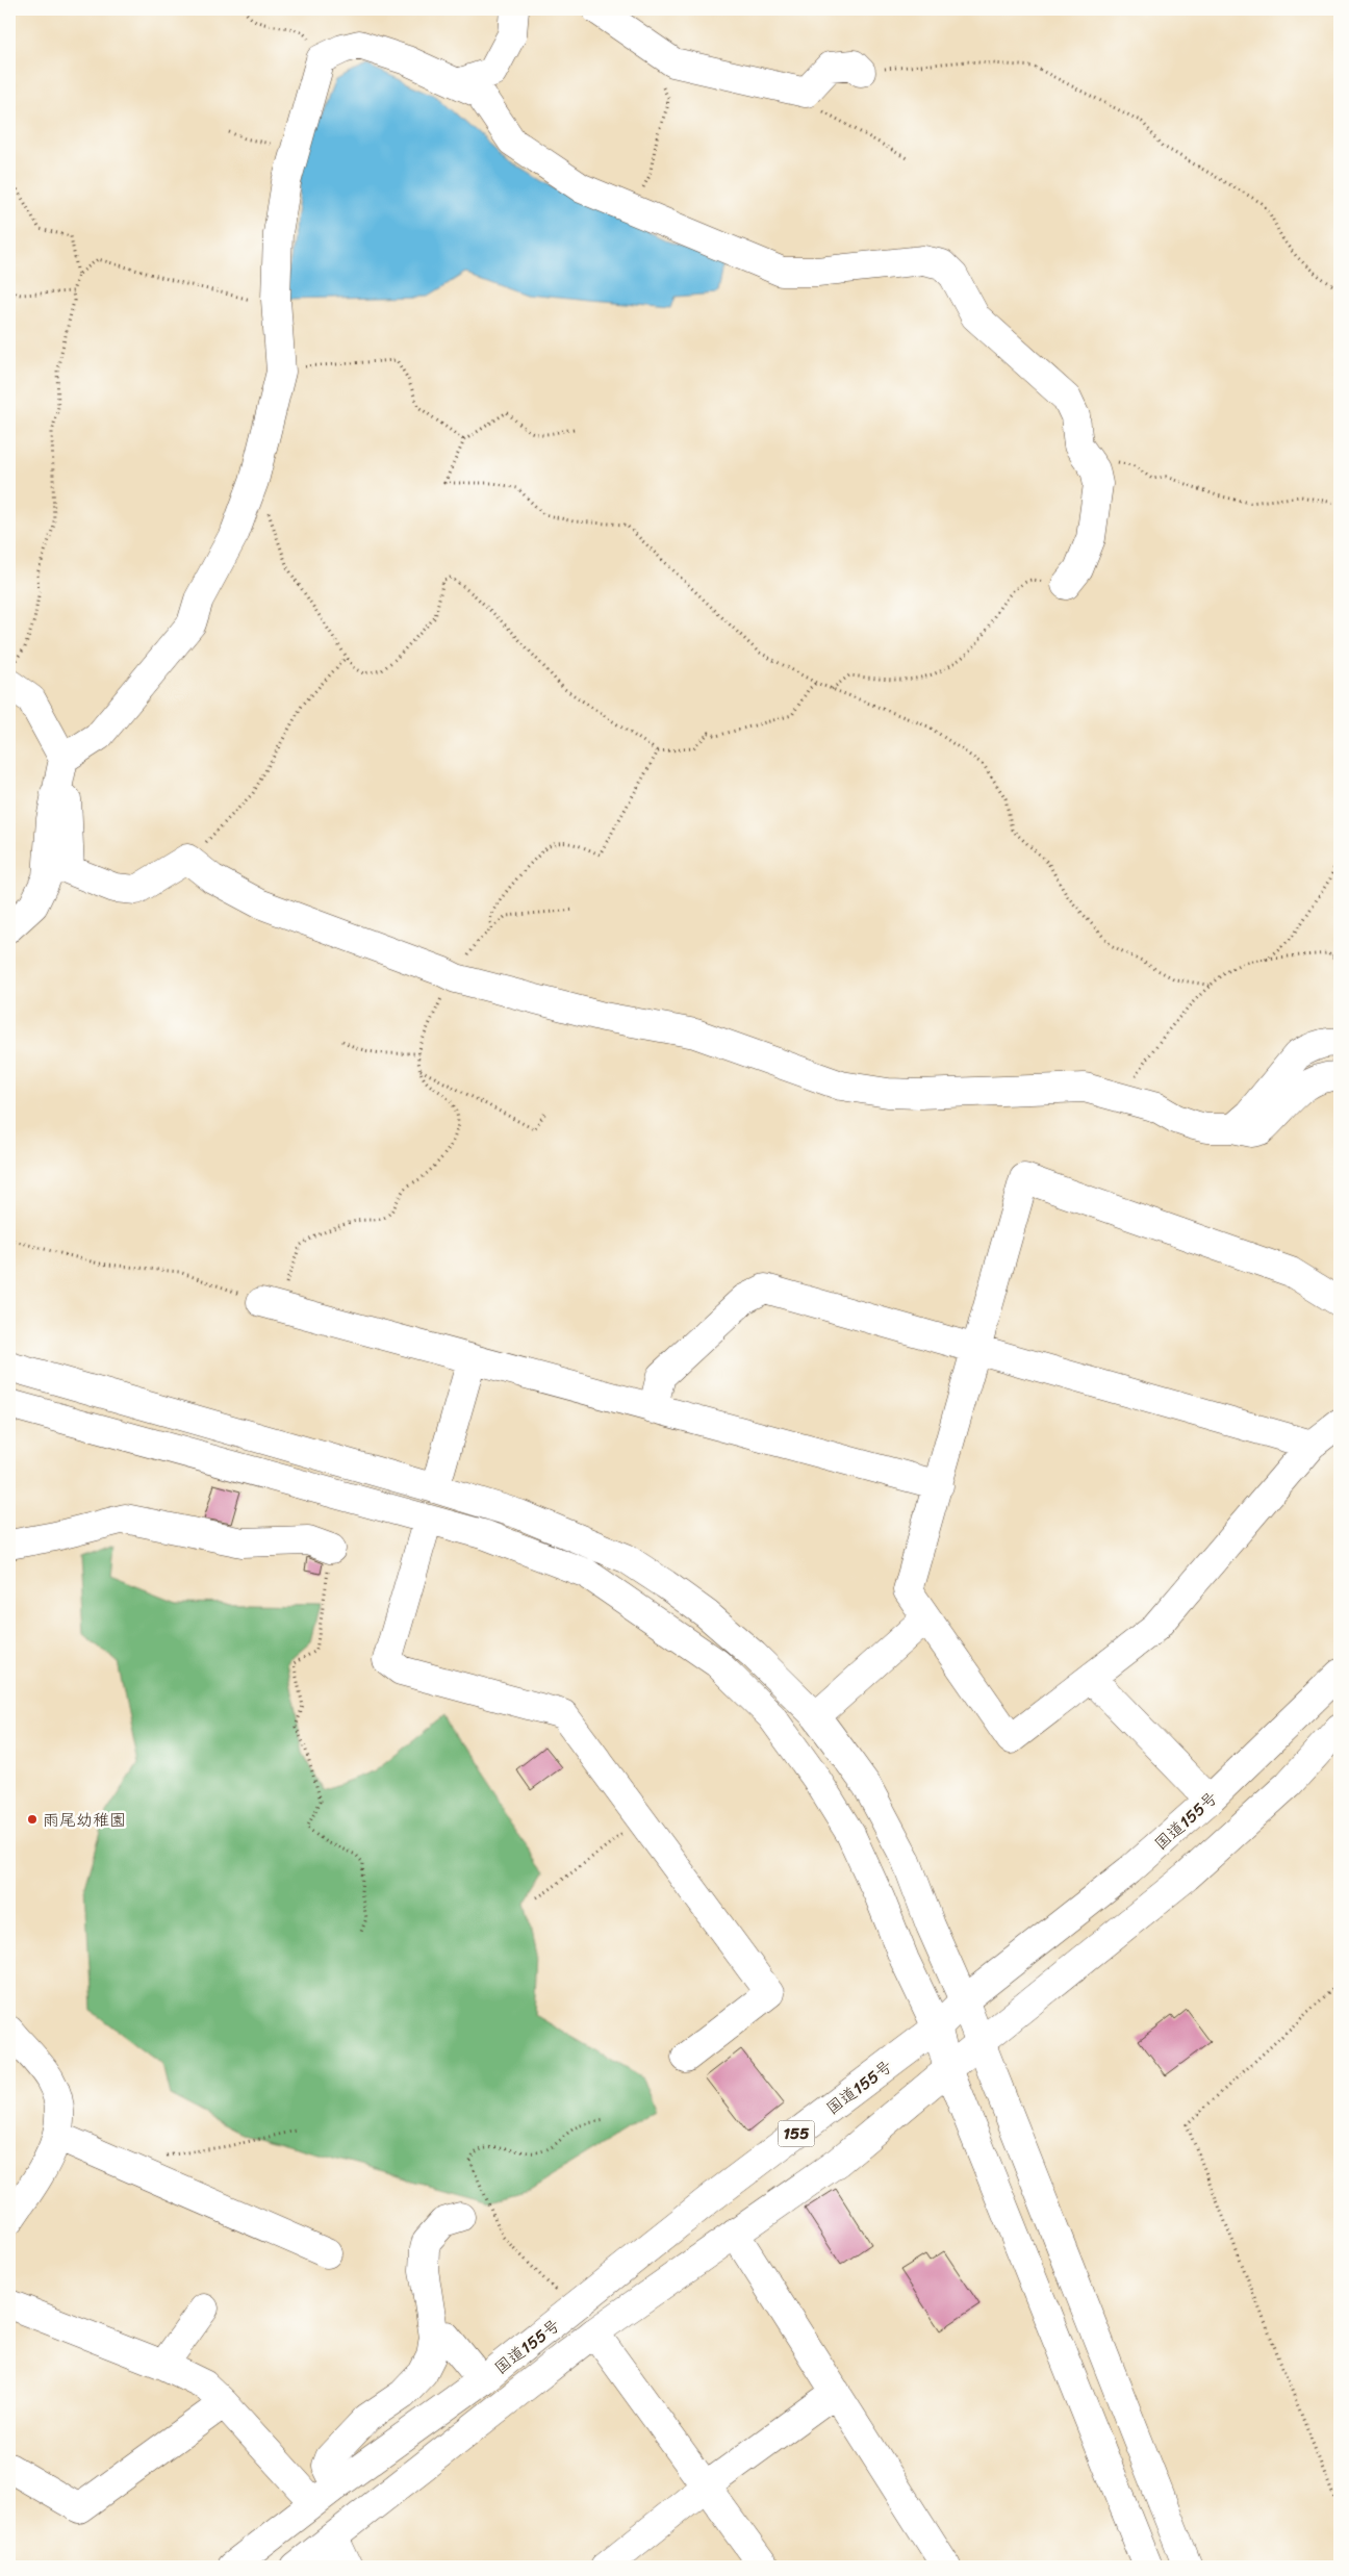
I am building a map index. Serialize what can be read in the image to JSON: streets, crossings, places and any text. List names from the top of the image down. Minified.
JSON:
{"streets":{"main road":["国道155号","155"]},"places":["雨尾幼稚園"]}
